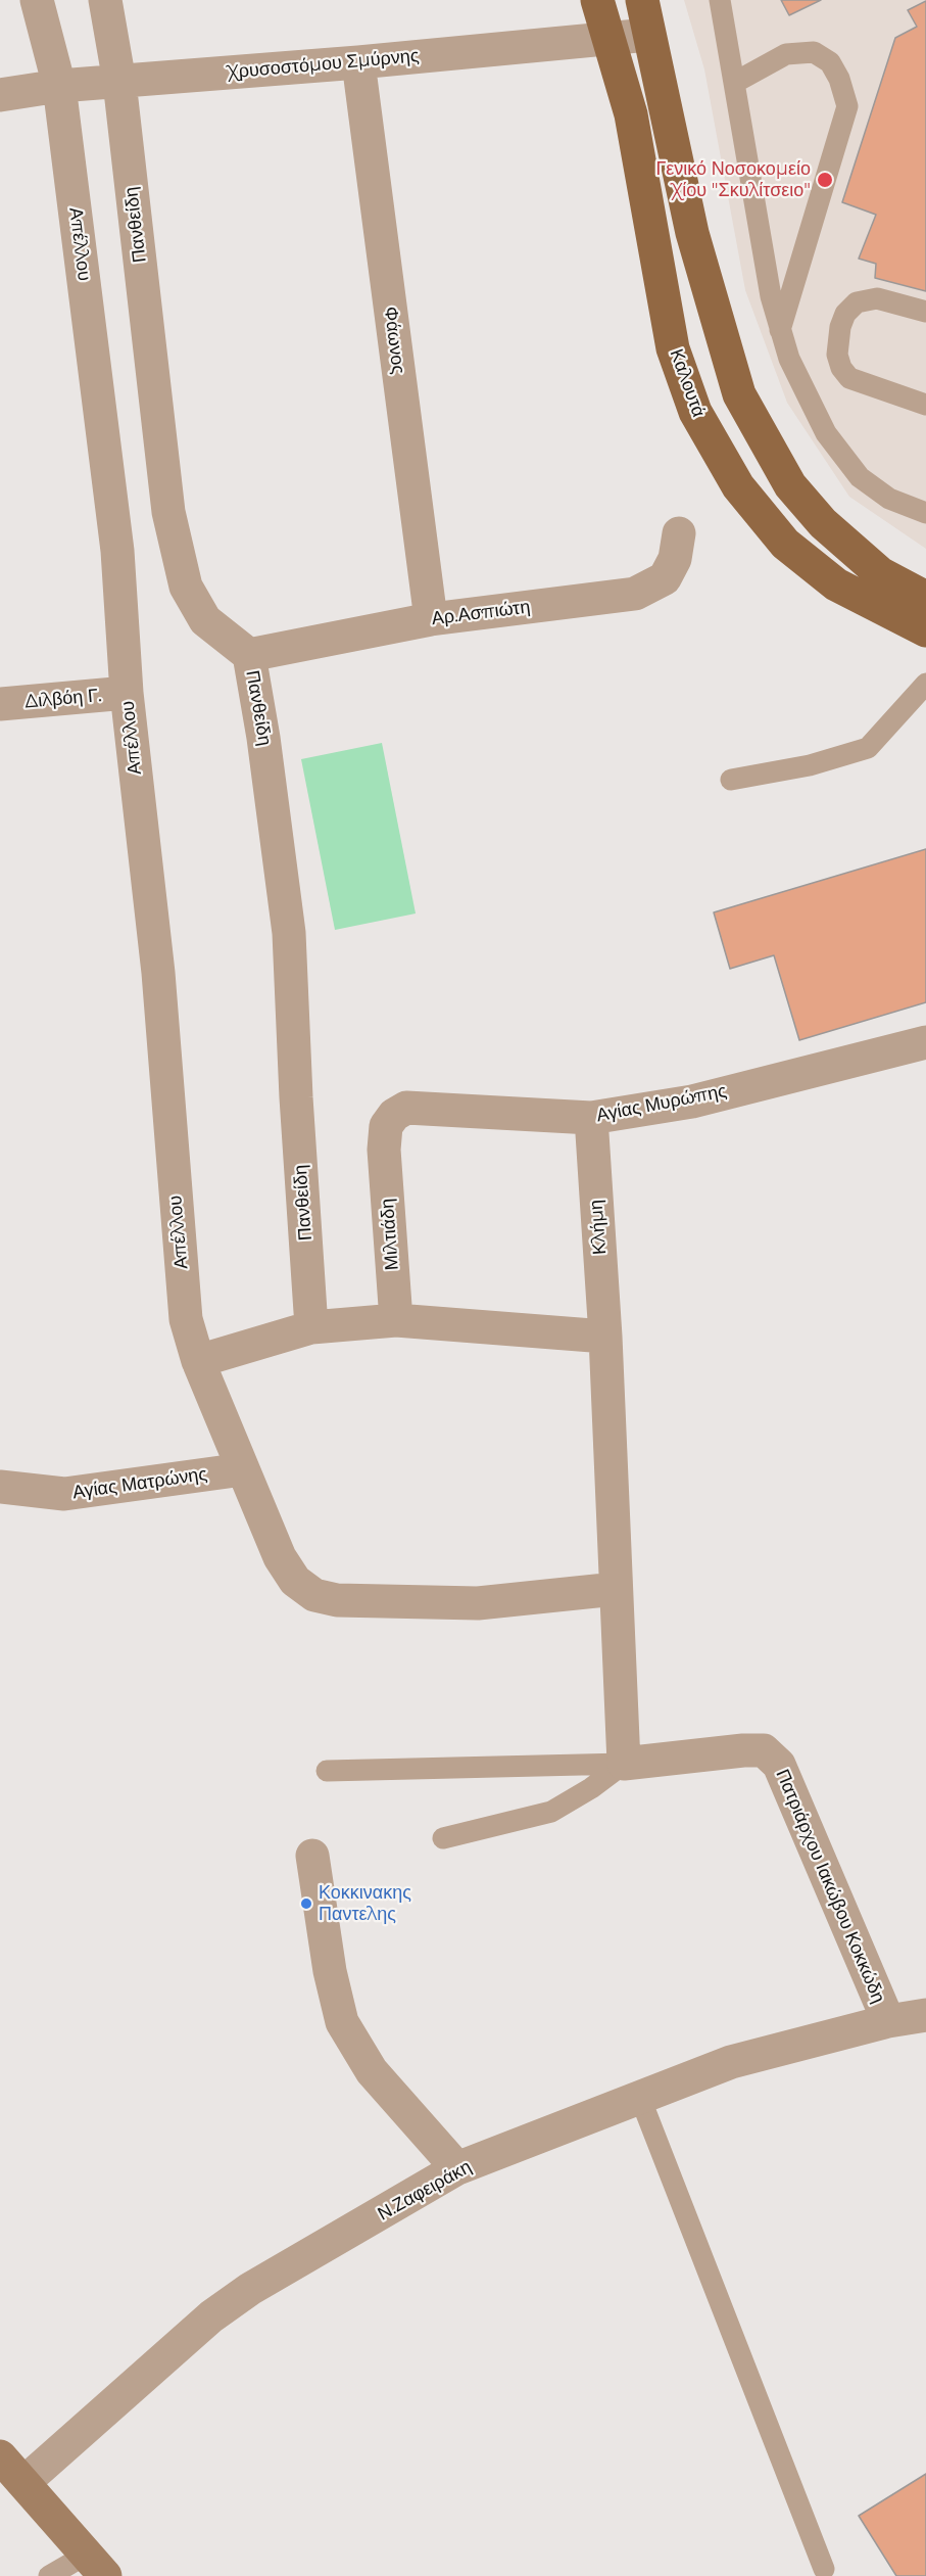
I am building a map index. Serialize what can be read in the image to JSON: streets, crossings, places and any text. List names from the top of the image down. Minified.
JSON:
{"streets":{"main road":["Καλουτά"],"street":["Χρυσοστόμου Σμύρνης","Πανθείδη","Απέλλου","Φάωνος","Αρ.Ασπιώτη","Διλβόη Γ.","Αγίας Μυρώπης","Κλήμη","Μιλτιάδη","Αγίας Ματρώνης","Πατριάρχου Ιακώβου Κοκκώδη","Ν.Ζαφειράκη"]},"crossings":[["Χρυσοστόμου Σμύρνης","Πανθείδη"],["Χρυσοστόμου Σμύρνης","Απέλλου"],["Χρυσοστόμου Σμύρνης","Φάωνος"],["Χρυσοστόμου Σμύρνης","Καλουτά"],["Πανθείδη","Αρ.Ασπιώτη"],["Απέλλου","Διλβόη Γ."],["Απέλλου","Αγίας Ματρώνης"],["Φάωνος","Αρ.Ασπιώτη"],["Αγίας Μυρώπης","Κλήμη"],["Αγίας Μυρώπης","Μιλτιάδη"],["Πατριάρχου Ιακώβου Κοκκώδη","Ν.Ζαφειράκη"]],"places":["Γενικό Νοσοκομείο Χίου \"Σκυλίτσειο\"","Κοκκινακης Παντελης"]}
